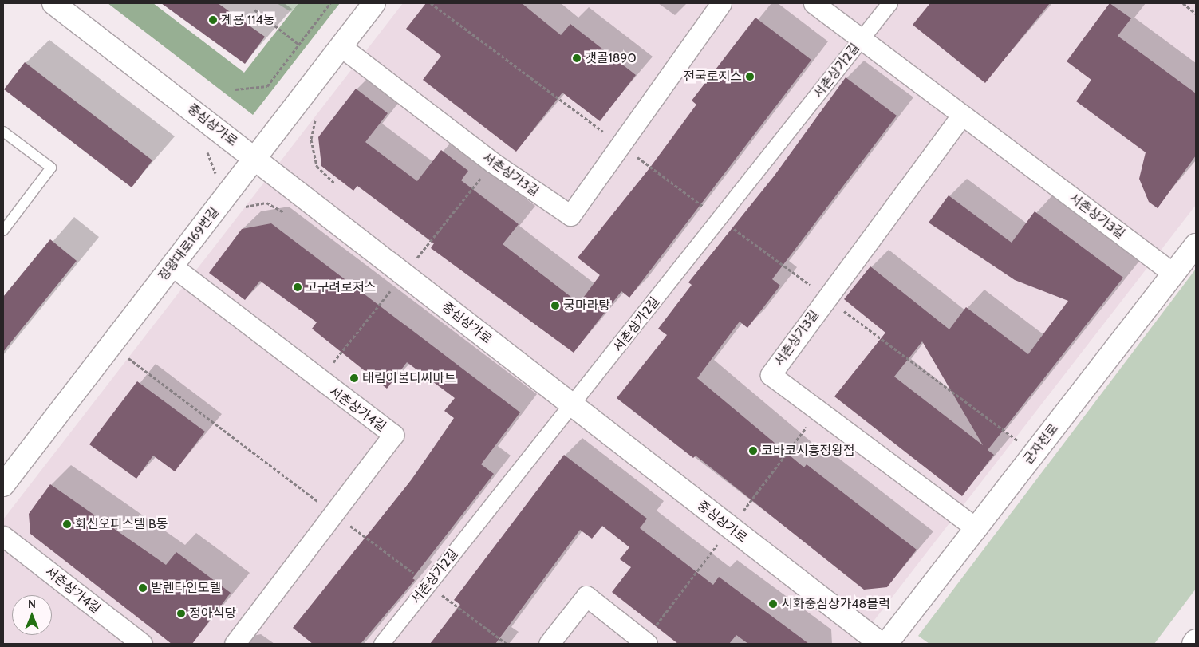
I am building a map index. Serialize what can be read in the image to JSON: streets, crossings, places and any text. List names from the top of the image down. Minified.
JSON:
{"streets":{"street":["서촌상가2길","중심상가로","서촌상가3길","정왕대로169번길","서촌상가4길","군자천로"]},"crossings":[["서촌상가2길","중심상가로"],["서촌상가2길","서촌상가3길"],["중심상가로","정왕대로169번길"],["서촌상가3길","정왕대로169번길"],["서촌상가3길","군자천로"],["정왕대로169번길","서촌상가4길"]],"places":["계룡 114동","갯골1890","전국로지스","고구려로저스","궁마라탕","태림이불디씨마트","코바코시흥정왕점","화신오피스텔 B동","발렌타인모텔","시화중심상가48블럭","정아식당"],"north":"top"}
